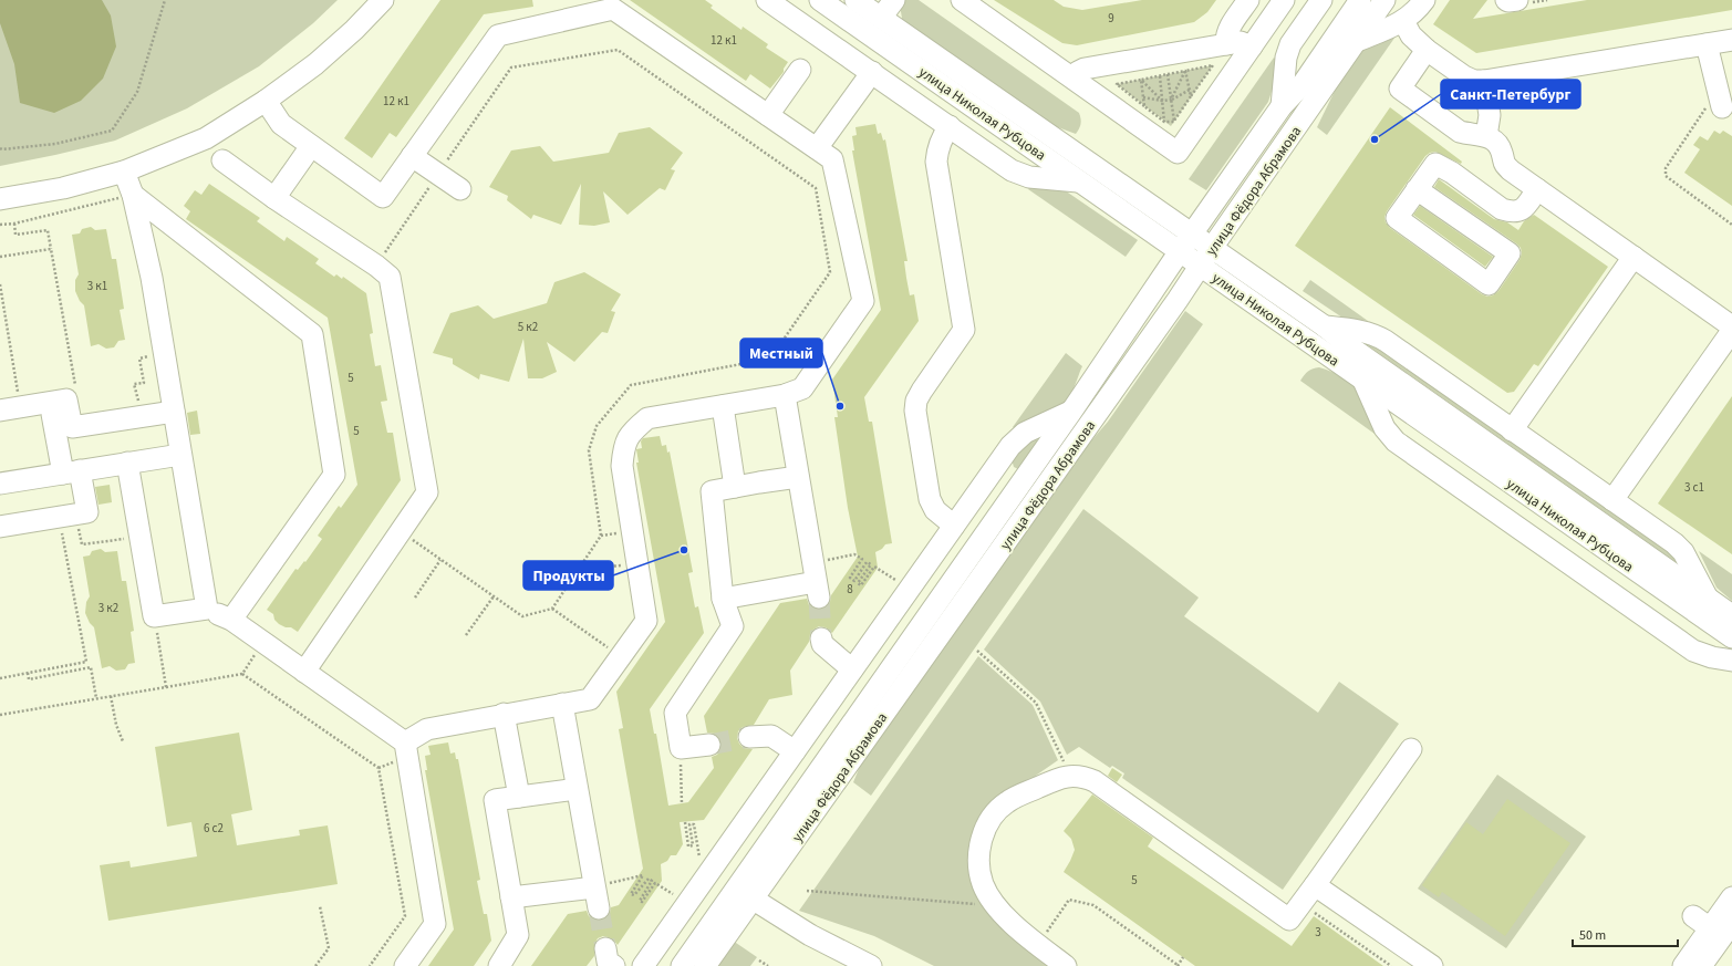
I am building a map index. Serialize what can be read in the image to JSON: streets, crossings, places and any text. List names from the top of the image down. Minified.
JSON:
{"streets":{"street":["улица Николая Рубцова","улица Фёдора Абрамова"]},"crossings":[["улица Николая Рубцова","улица Фёдора Абрамова"]],"places":["Санкт-Петербург","Местный","Продукты"],"house_numbers":["9","12 к1","12 к1","3 к1","5 к2","5","5","3 с1","8","3 к2","6 с2","5","3"],"scale_bar":"50 m"}
